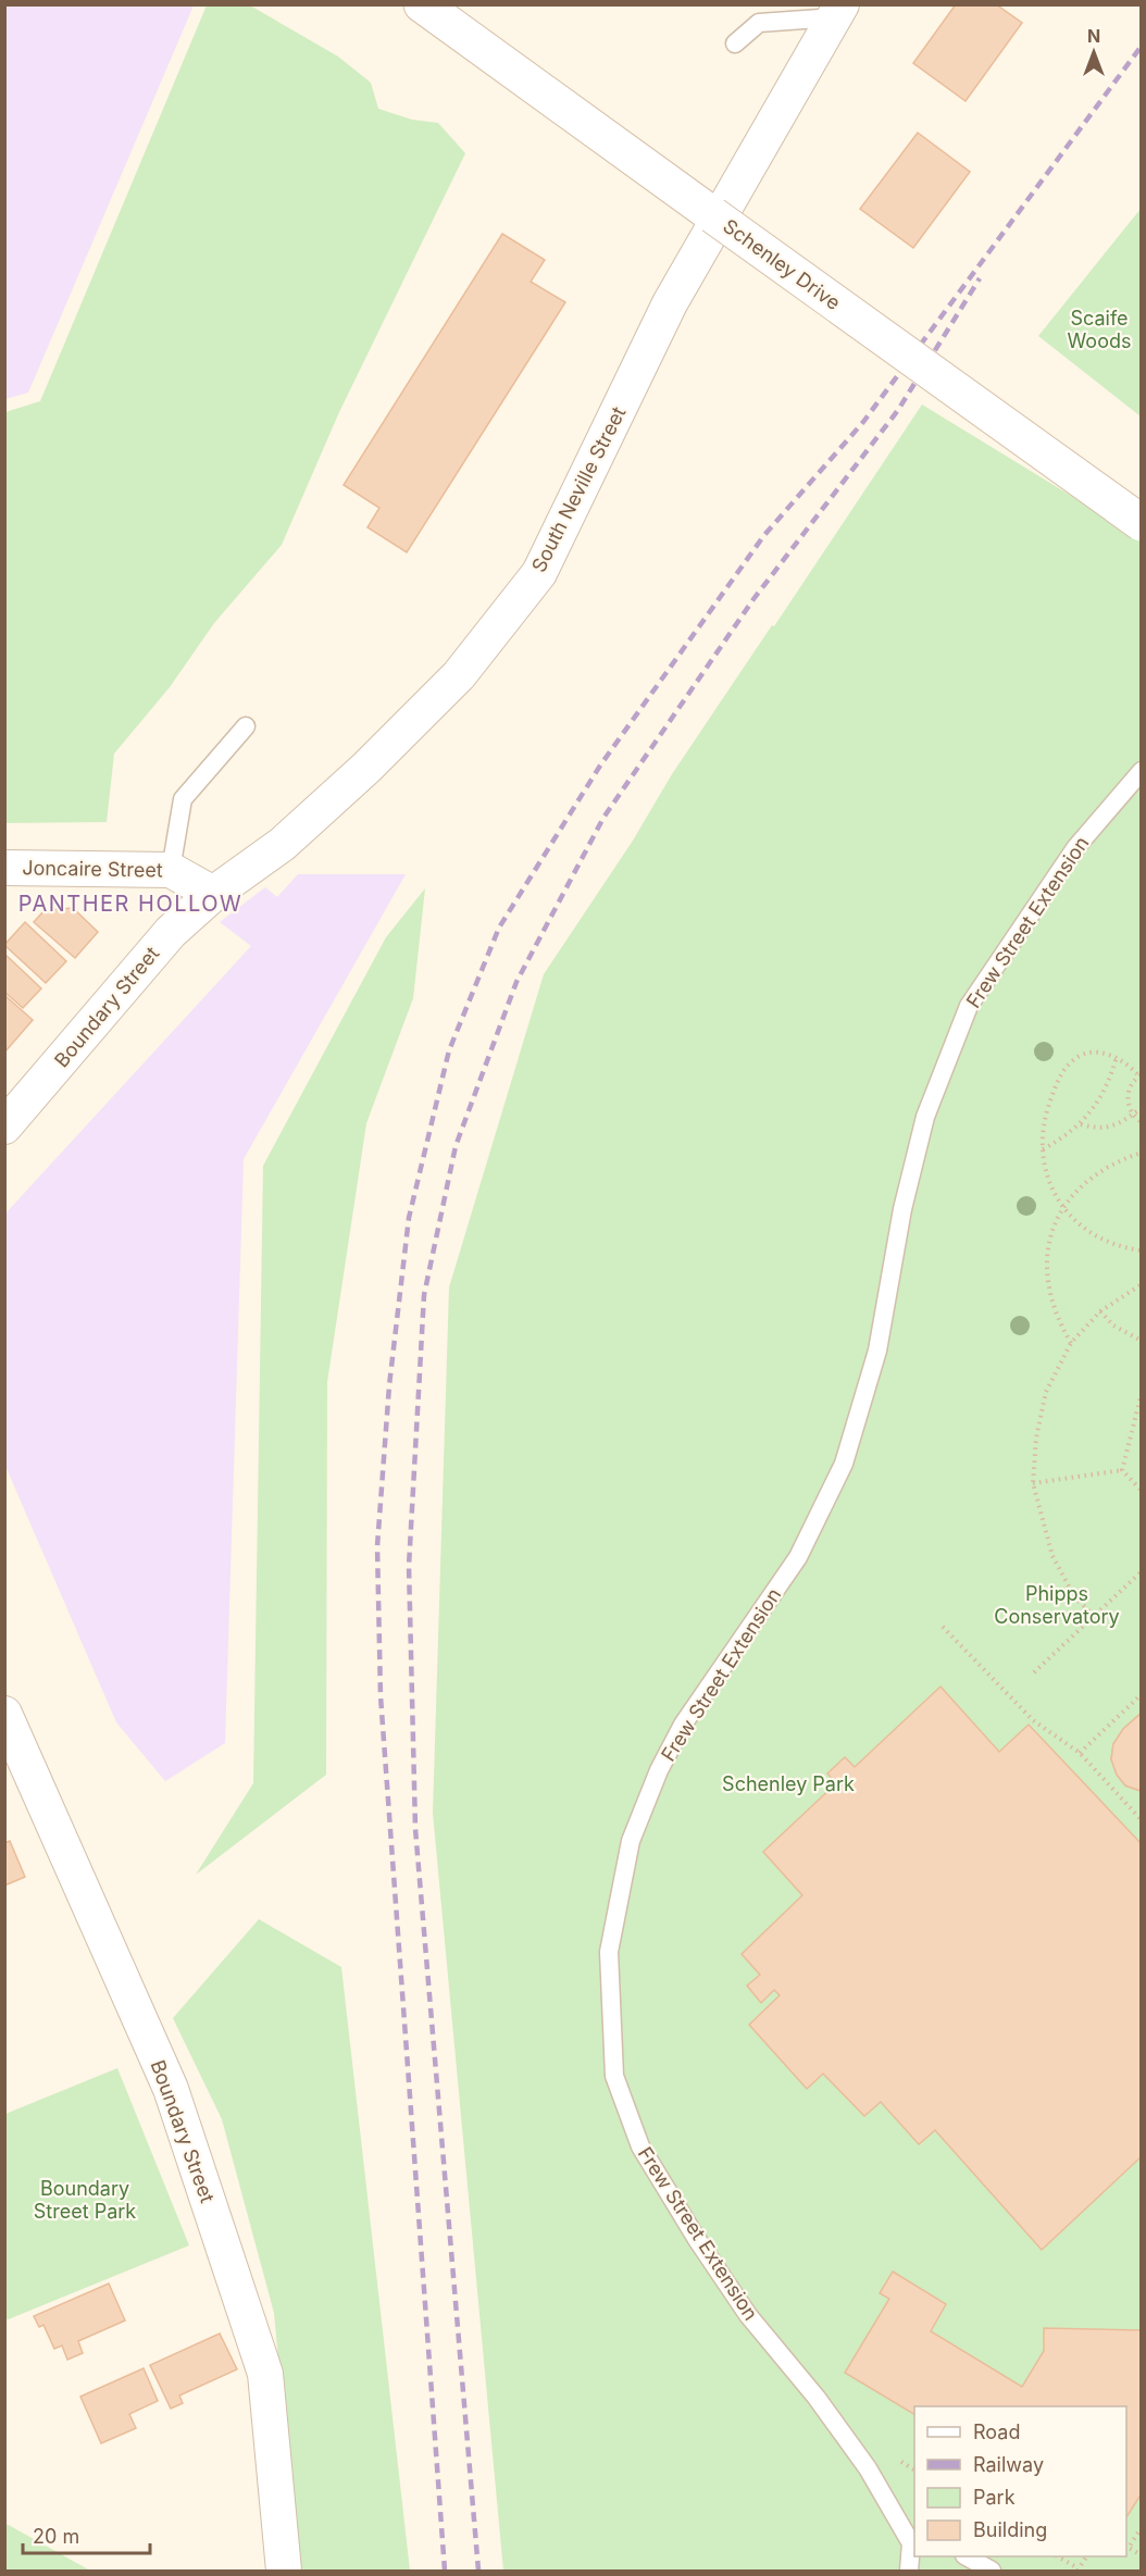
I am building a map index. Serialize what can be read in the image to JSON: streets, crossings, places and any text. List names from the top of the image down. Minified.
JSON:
{"streets":{"main road":["Schenley Drive"],"street":["South Neville Street","Joncaire Street","Boundary Street"],"lane":["Frew Street Extension"]},"crossings":[["South Neville Street","Joncaire Street"],["South Neville Street","Boundary Street"],["Joncaire Street","Boundary Street"]],"districts":["PANTHER HOLLOW"],"parks":["Scaife Woods","Phipps Conservatory","Schenley Park","Boundary Street Park"],"legend":["Road","Railway","Park","Building"],"scale_bar":"20 m","north":"top"}
